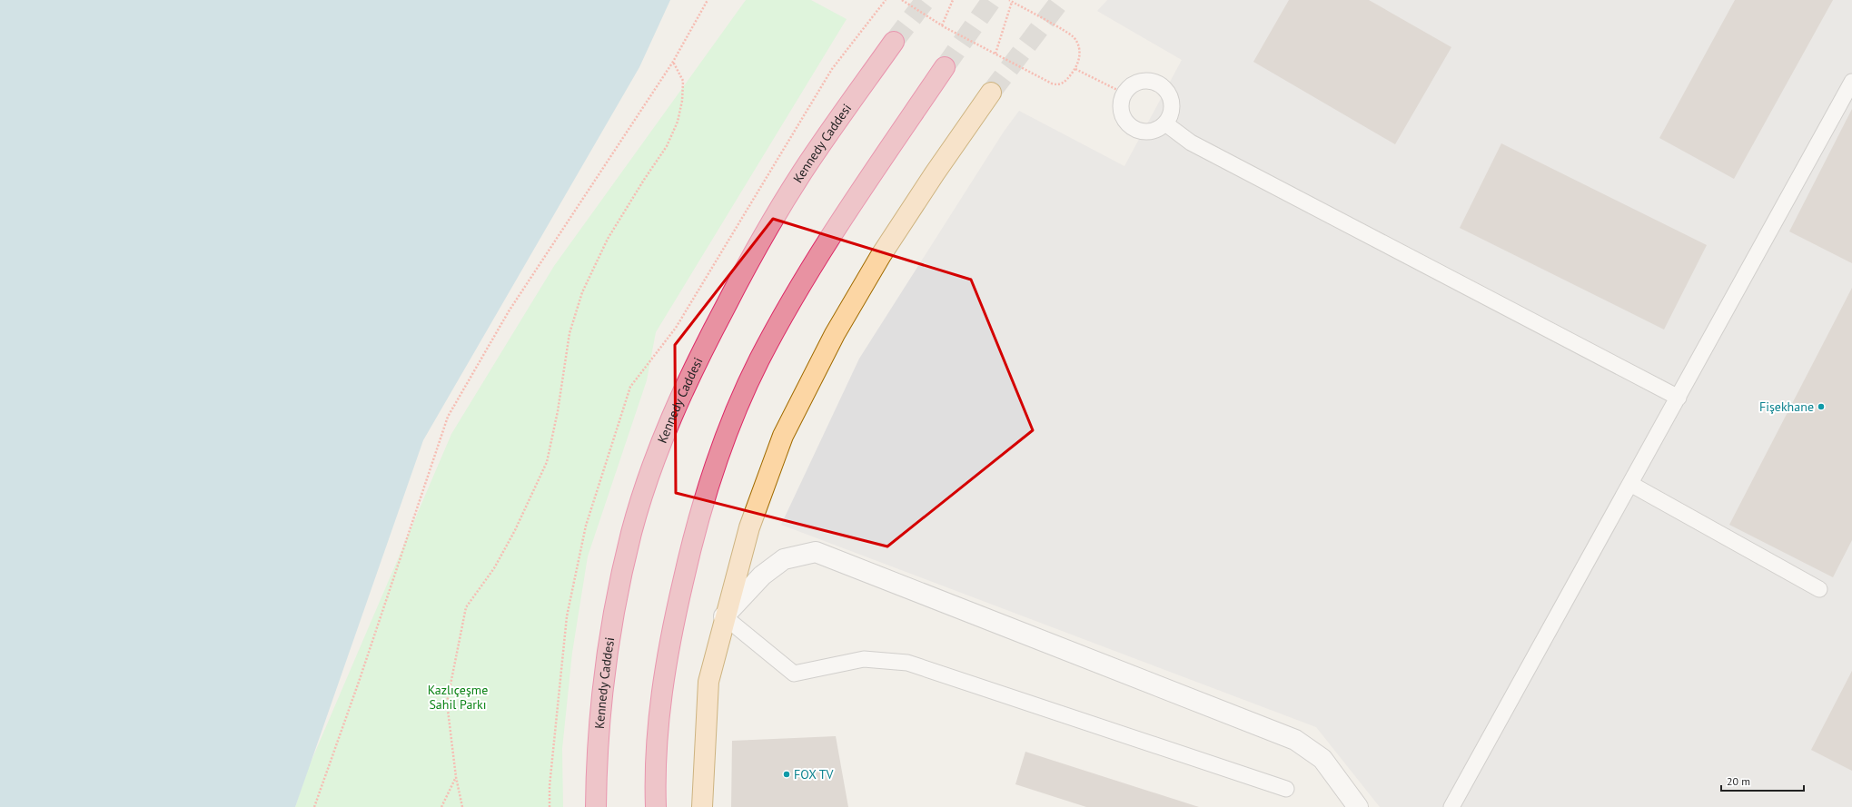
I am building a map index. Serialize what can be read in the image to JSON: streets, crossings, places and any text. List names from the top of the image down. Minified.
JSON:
{"streets":{"highway":["Kennedy Caddesi"]},"parks":["Kazlıçeşme Sahil Parkı"],"places":["Fişekhane","FOX TV"],"scale_bar":"20 m"}
